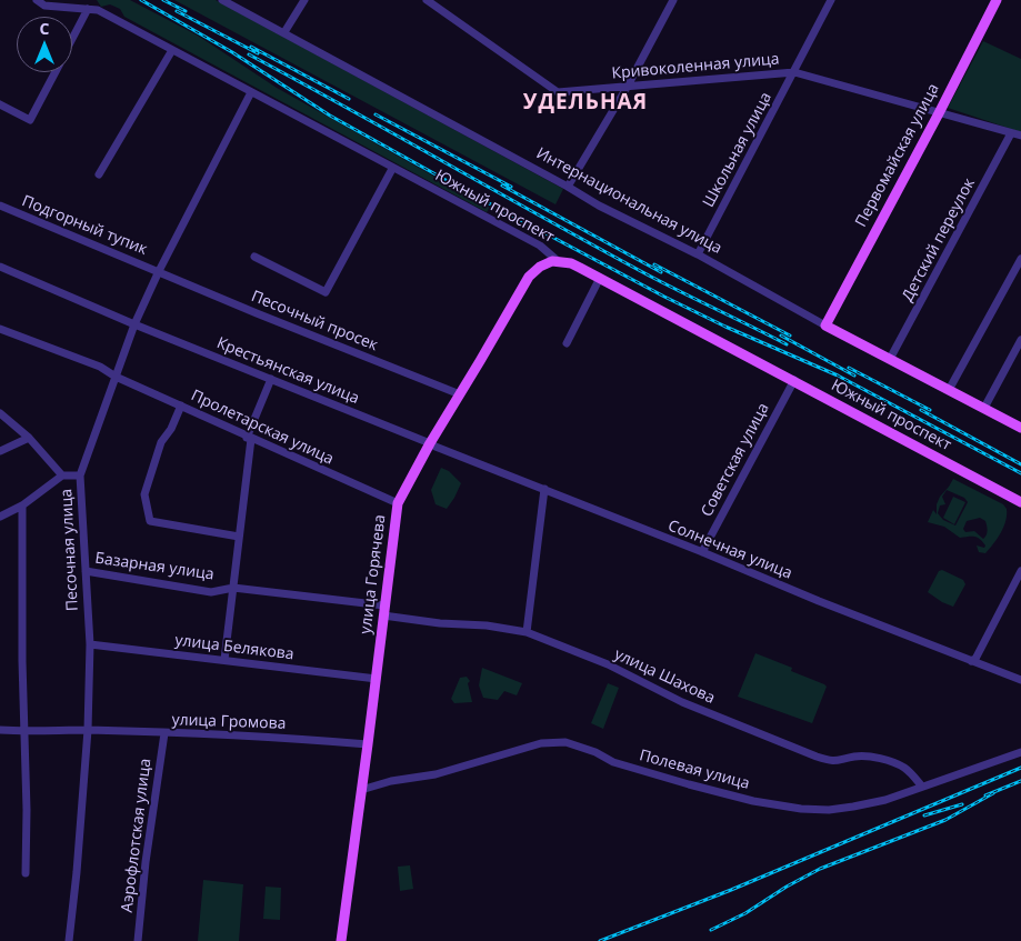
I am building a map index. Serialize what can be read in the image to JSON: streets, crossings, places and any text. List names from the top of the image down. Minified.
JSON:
{"streets":{"main road":["Первомайская улица","Интернациональная улица","Южный проспект","улица Горячева"],"street":["Кривоколенная улица","Школьная улица","Подгорный тупик","Детский переулок","Песочный просек","Крестьянская улица","Пролетарская улица","Советская улица","Песочная улица","Солнечная улица","Базарная улица","улица Белякова","улица Шахова","улица Громова","Полевая улица","Аэрофлотская улица"]},"crossings":[["Кривоколенная улица","Школьная улица"],["Кривоколенная улица","Первомайская улица"],["Кривоколенная улица","Детский переулок"],["Школьная улица","Интернациональная улица"],["Первомайская улица","Интернациональная улица"],["Интернациональная улица","Детский переулок"],["Южный проспект","Советская улица"],["Южный проспект","Песочная улица"],["Южный проспект","улица Горячева"],["Подгорный тупик","Песочный просек"],["Подгорный тупик","Песочная улица"],["Песочный просек","Песочная улица"],["Песочный просек","улица Горячева"],["Крестьянская улица","Песочная улица"],["Крестьянская улица","Солнечная улица"],["Крестьянская улица","улица Горячева"],["Пролетарская улица","Песочная улица"],["Пролетарская улица","улица Горячева"],["Советская улица","Солнечная улица"],["Песочная улица","Базарная улица"],["Песочная улица","улица Белякова"],["Песочная улица","улица Громова"],["Солнечная улица","улица Горячева"],["Базарная улица","улица Горячева"],["Базарная улица","улица Шахова"],["улица Горячева","улица Белякова"],["улица Горячева","улица Шахова"],["улица Горячева","улица Громова"],["улица Горячева","Полевая улица"],["улица Шахова","Полевая улица"],["улица Громова","Аэрофлотская улица"]],"districts":["УДЕЛЬНАЯ"],"north":"top"}
